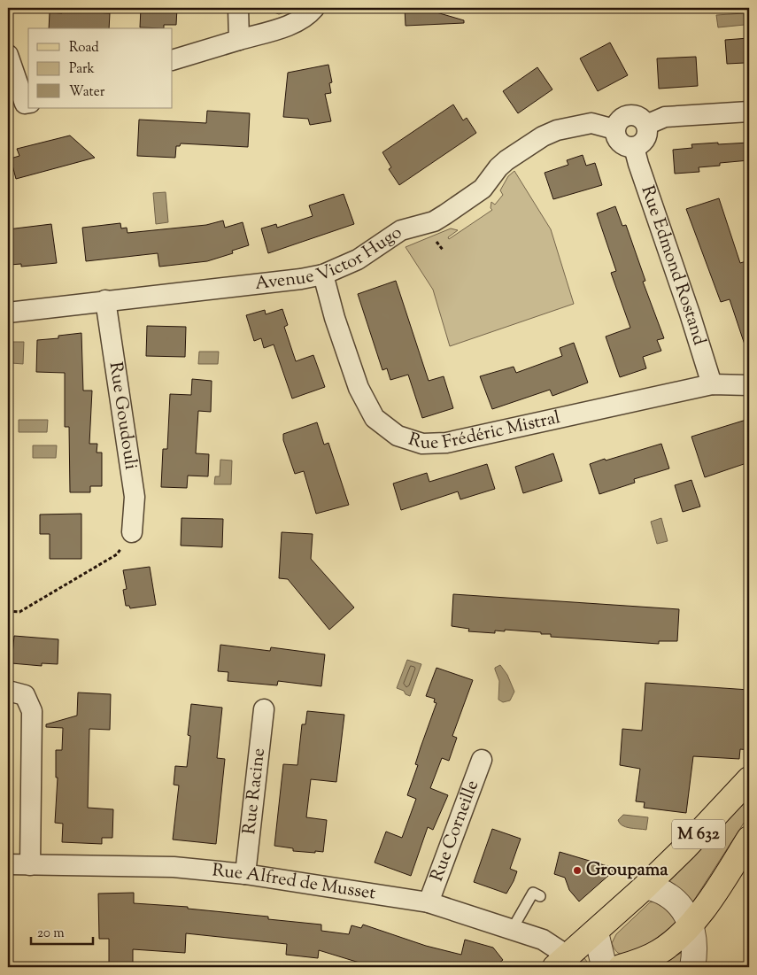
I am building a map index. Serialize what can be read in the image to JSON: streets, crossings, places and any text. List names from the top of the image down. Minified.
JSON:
{"streets":{"main road":["M 632"],"street":["Avenue Victor Hugo","Rue Edmond Rostand","Rue Goudouli","Rue Frédéric Mistral","Rue Racine","Rue Corneille","Rue Alfred de Musset"]},"crossings":[["Avenue Victor Hugo","Rue Edmond Rostand"],["Avenue Victor Hugo","Rue Goudouli"],["Avenue Victor Hugo","Rue Frédéric Mistral"],["Rue Edmond Rostand","Rue Frédéric Mistral"],["Rue Racine","Rue Alfred de Musset"],["Rue Corneille","Rue Alfred de Musset"],["M 632","Rue Alfred de Musset"]],"places":["Groupama"],"legend":["Road","Park","Water"],"scale_bar":"20 m"}
